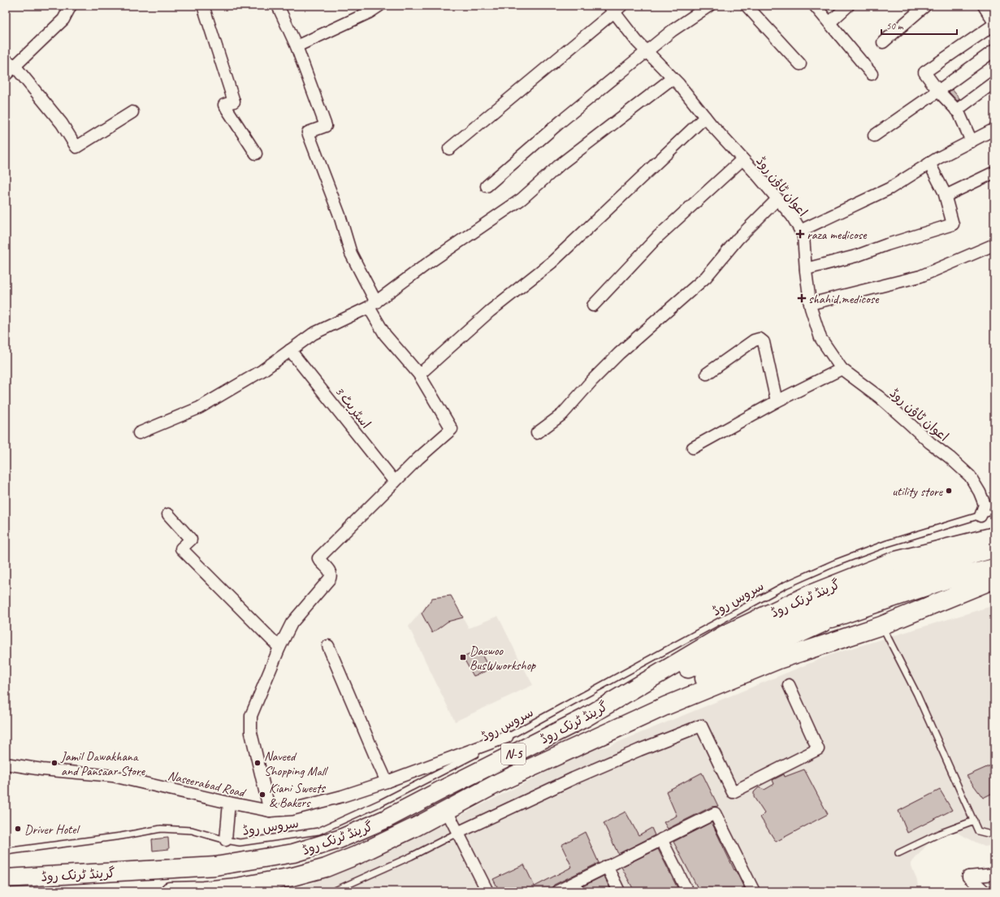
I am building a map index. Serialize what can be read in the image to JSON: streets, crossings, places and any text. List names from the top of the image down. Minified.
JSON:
{"streets":{"highway":["گرینڈ ٹرنک روڈ","N-5"],"street":["اعوان ٹاؤن روڈ","اسٹریٹ 3","Naseerabad Road"],"lane":["سروس روڈ"]},"crossings":[["اعوان ٹاؤن روڈ","سروس روڈ"],["سروس روڈ","Naseerabad Road"]],"places":{"health":["raza medicose","shahid medicose"],"other":["utility store","Jamil Dawakhana and Pansaar Store","Naveed Shopping Mall","Kiani Sweets & Bakers","Driver Hotel"],"transit":["Daewoo BusWworkshop"]},"scale_bar":"50 m"}
